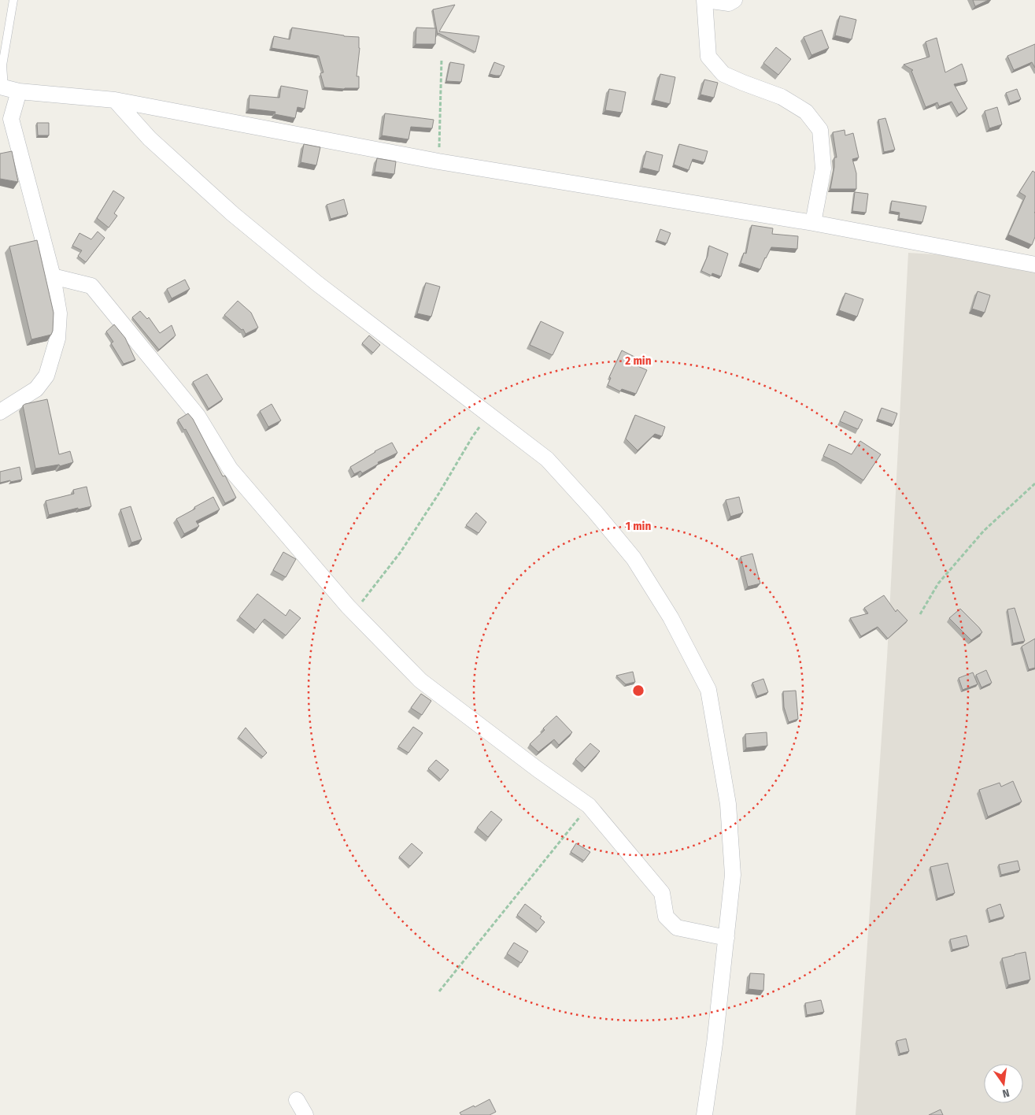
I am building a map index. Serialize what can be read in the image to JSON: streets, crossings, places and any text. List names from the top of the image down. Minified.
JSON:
{"north":"bottom","rings":["2 min","1 min"]}
